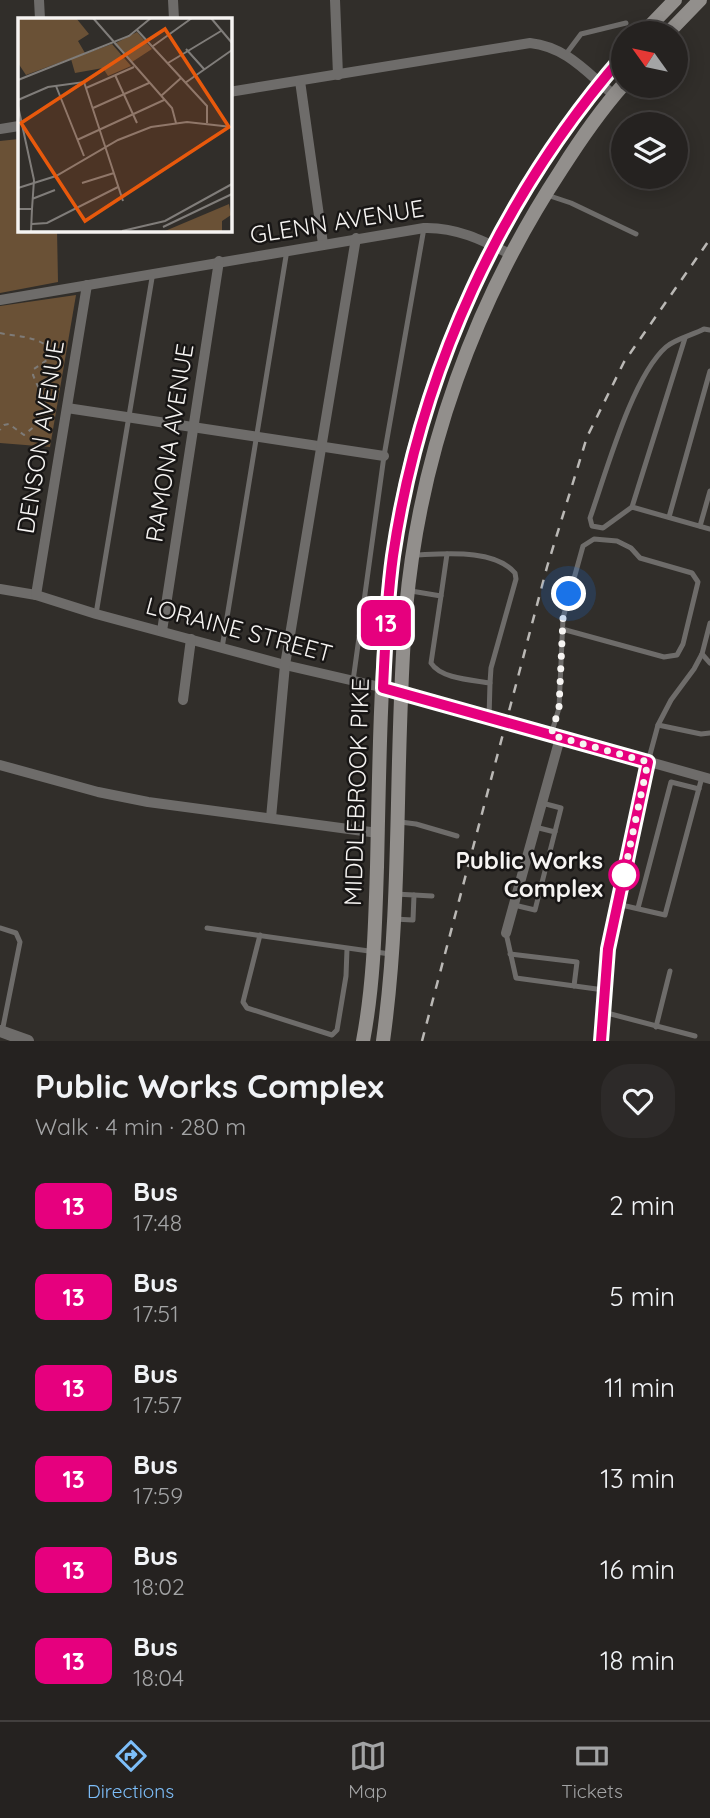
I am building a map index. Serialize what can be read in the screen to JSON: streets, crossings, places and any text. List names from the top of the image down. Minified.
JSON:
{"streets":{"main road":["MIDDLEBROOK PIKE"],"street":["GLENN AVENUE","DENSON AVENUE","RAMONA AVENUE","LORAINE STREET"]},"crossings":[["GLENN AVENUE","DENSON AVENUE"],["GLENN AVENUE","RAMONA AVENUE"],["GLENN AVENUE","MIDDLEBROOK PIKE"],["DENSON AVENUE","LORAINE STREET"],["RAMONA AVENUE","LORAINE STREET"],["LORAINE STREET","MIDDLEBROOK PIKE"]],"places":["Public Works Complex"],"lines":["bus line 13"],"north":"top left","page":{"on_map":"13","heading":["Public Works Complex","Walk · 4 min · 280 m"],"list":[{"mark":"13","name":"Bus","note":"17:48","value":"2 min"},{"mark":"13","name":"Bus","note":"17:51","value":"5 min"},{"mark":"13","name":"Bus","note":"17:57","value":"11 min"},{"mark":"13","name":"Bus","note":"17:59","value":"13 min"},{"mark":"13","name":"Bus","note":"18:02","value":"16 min"},{"mark":"13","name":"Bus","note":"18:04","value":"18 min"}],"tabs":["Directions","Map","Tickets"]}}
